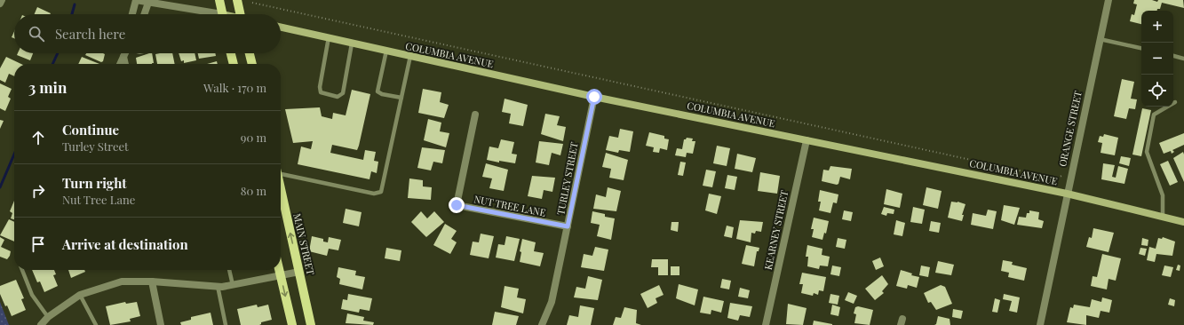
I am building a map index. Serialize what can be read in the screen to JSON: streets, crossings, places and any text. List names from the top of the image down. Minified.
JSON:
{"streets":{"main road":["COLUMBIA AVENUE","MAIN STREET"],"street":["ORANGE STREET","TURLEY STREET","NUT TREE LANE","KEARNEY STREET"]},"crossings":[["COLUMBIA AVENUE","ORANGE STREET"],["COLUMBIA AVENUE","TURLEY STREET"],["COLUMBIA AVENUE","KEARNEY STREET"],["TURLEY STREET","NUT TREE LANE"]],"one_way":["MAIN STREET"],"page":{"map_buttons":["+","−"],"search":"Search here","heading":["3 min","Walk · 170 m"],"list":[["Continue","Turley Street","90 m"],["Turn right","Nut Tree Lane","80 m"],"Arrive at destination"]}}
